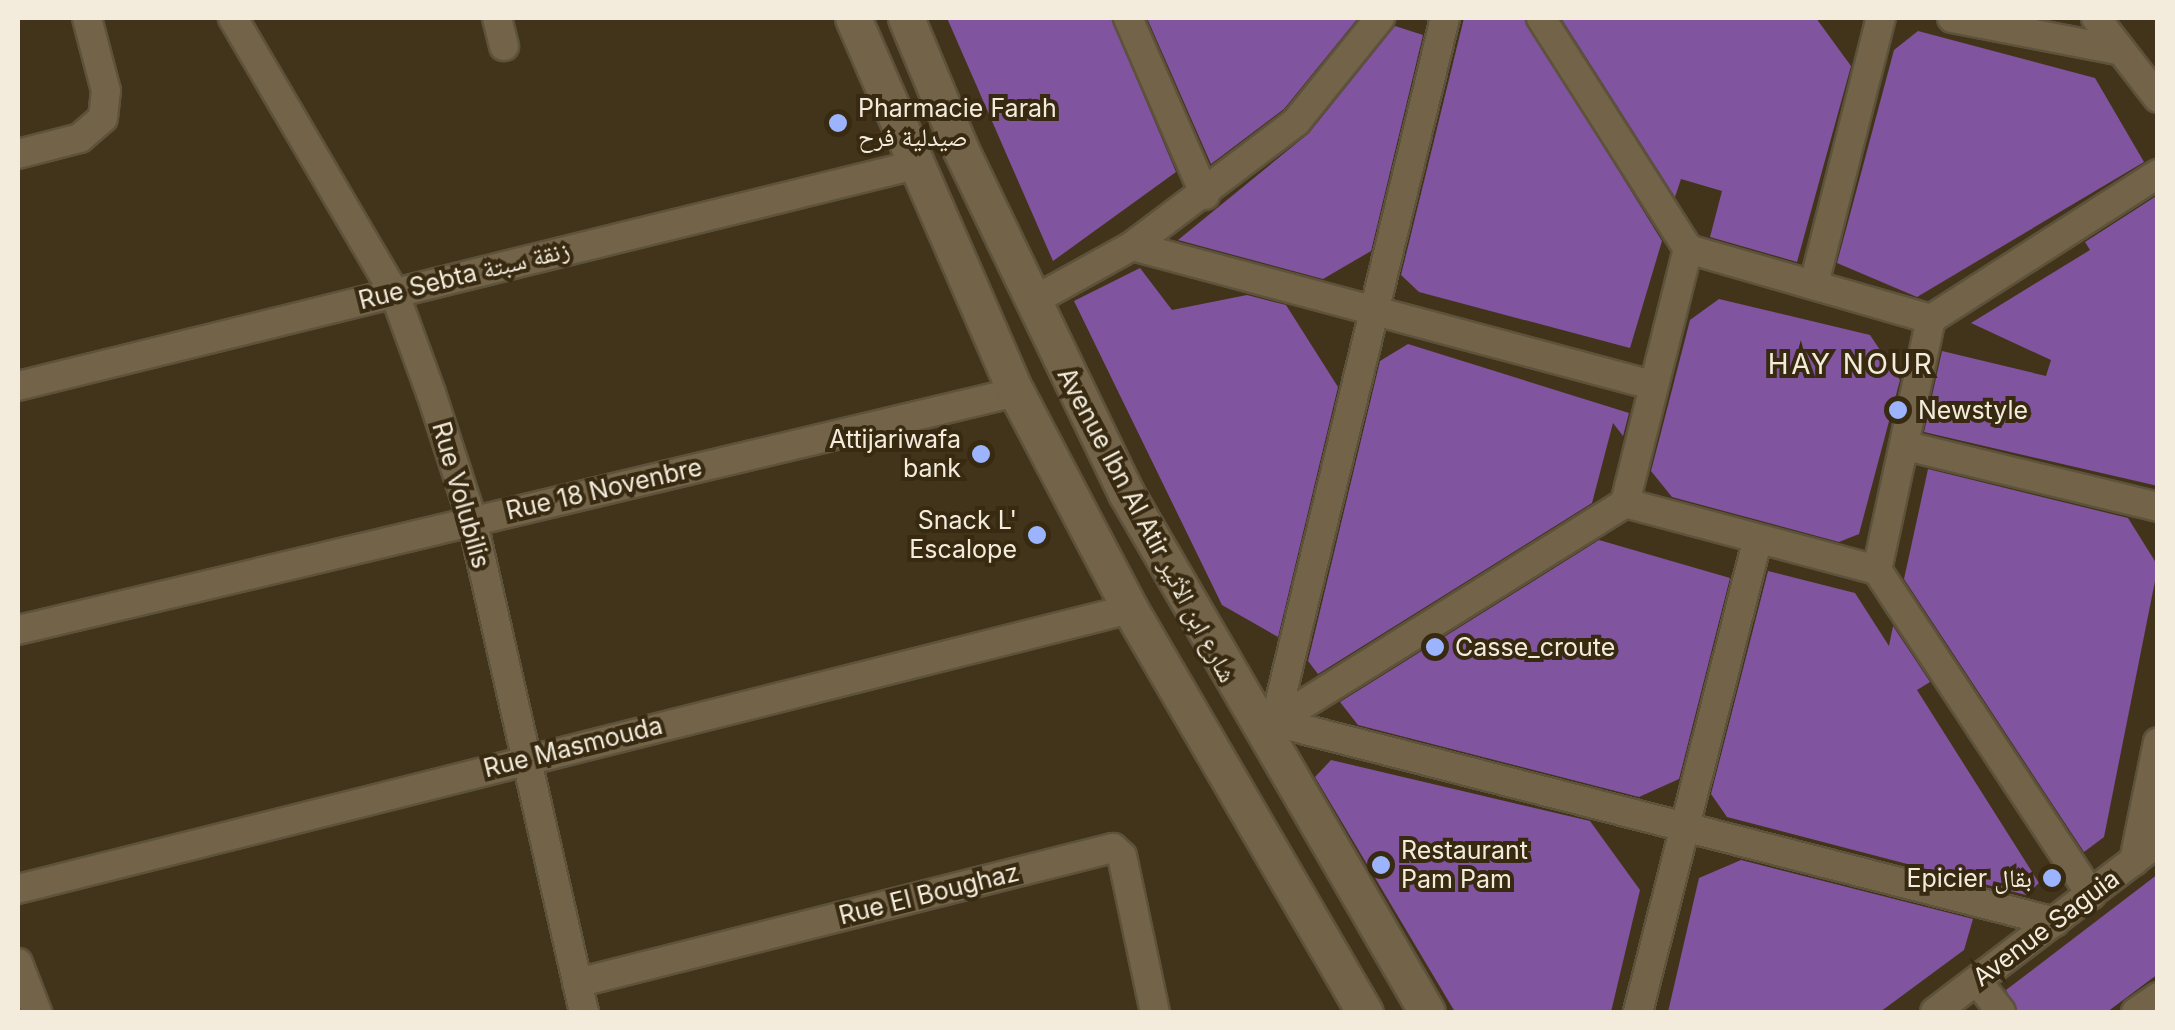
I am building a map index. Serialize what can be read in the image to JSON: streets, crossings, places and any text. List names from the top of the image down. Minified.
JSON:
{"streets":{"street":["Rue Sebta زنقة سبتة","Rue 18 Novenbre","Rue Volubilis","Avenue Ibn Al Atir شارع ابن الأثير","Rue Masmouda","Rue El Boughaz","Avenue Saguia"]},"crossings":[["Rue Sebta زنقة سبتة","Rue Volubilis"],["Rue Sebta زنقة سبتة","Avenue Ibn Al Atir شارع ابن الأثير"],["Rue 18 Novenbre","Rue Volubilis"],["Rue 18 Novenbre","Avenue Ibn Al Atir شارع ابن الأثير"],["Rue Volubilis","Rue Masmouda"],["Rue Volubilis","Rue El Boughaz"],["Avenue Ibn Al Atir شارع ابن الأثير","Rue Masmouda"]],"districts":["HAY NOUR"],"places":["Pharmacie Farah صيدلية فرح","Newstyle","Attijariwafa bank","Snack L' Escalope","Casse_croute","Restaurant Pam Pam","Epicier بقال"]}
